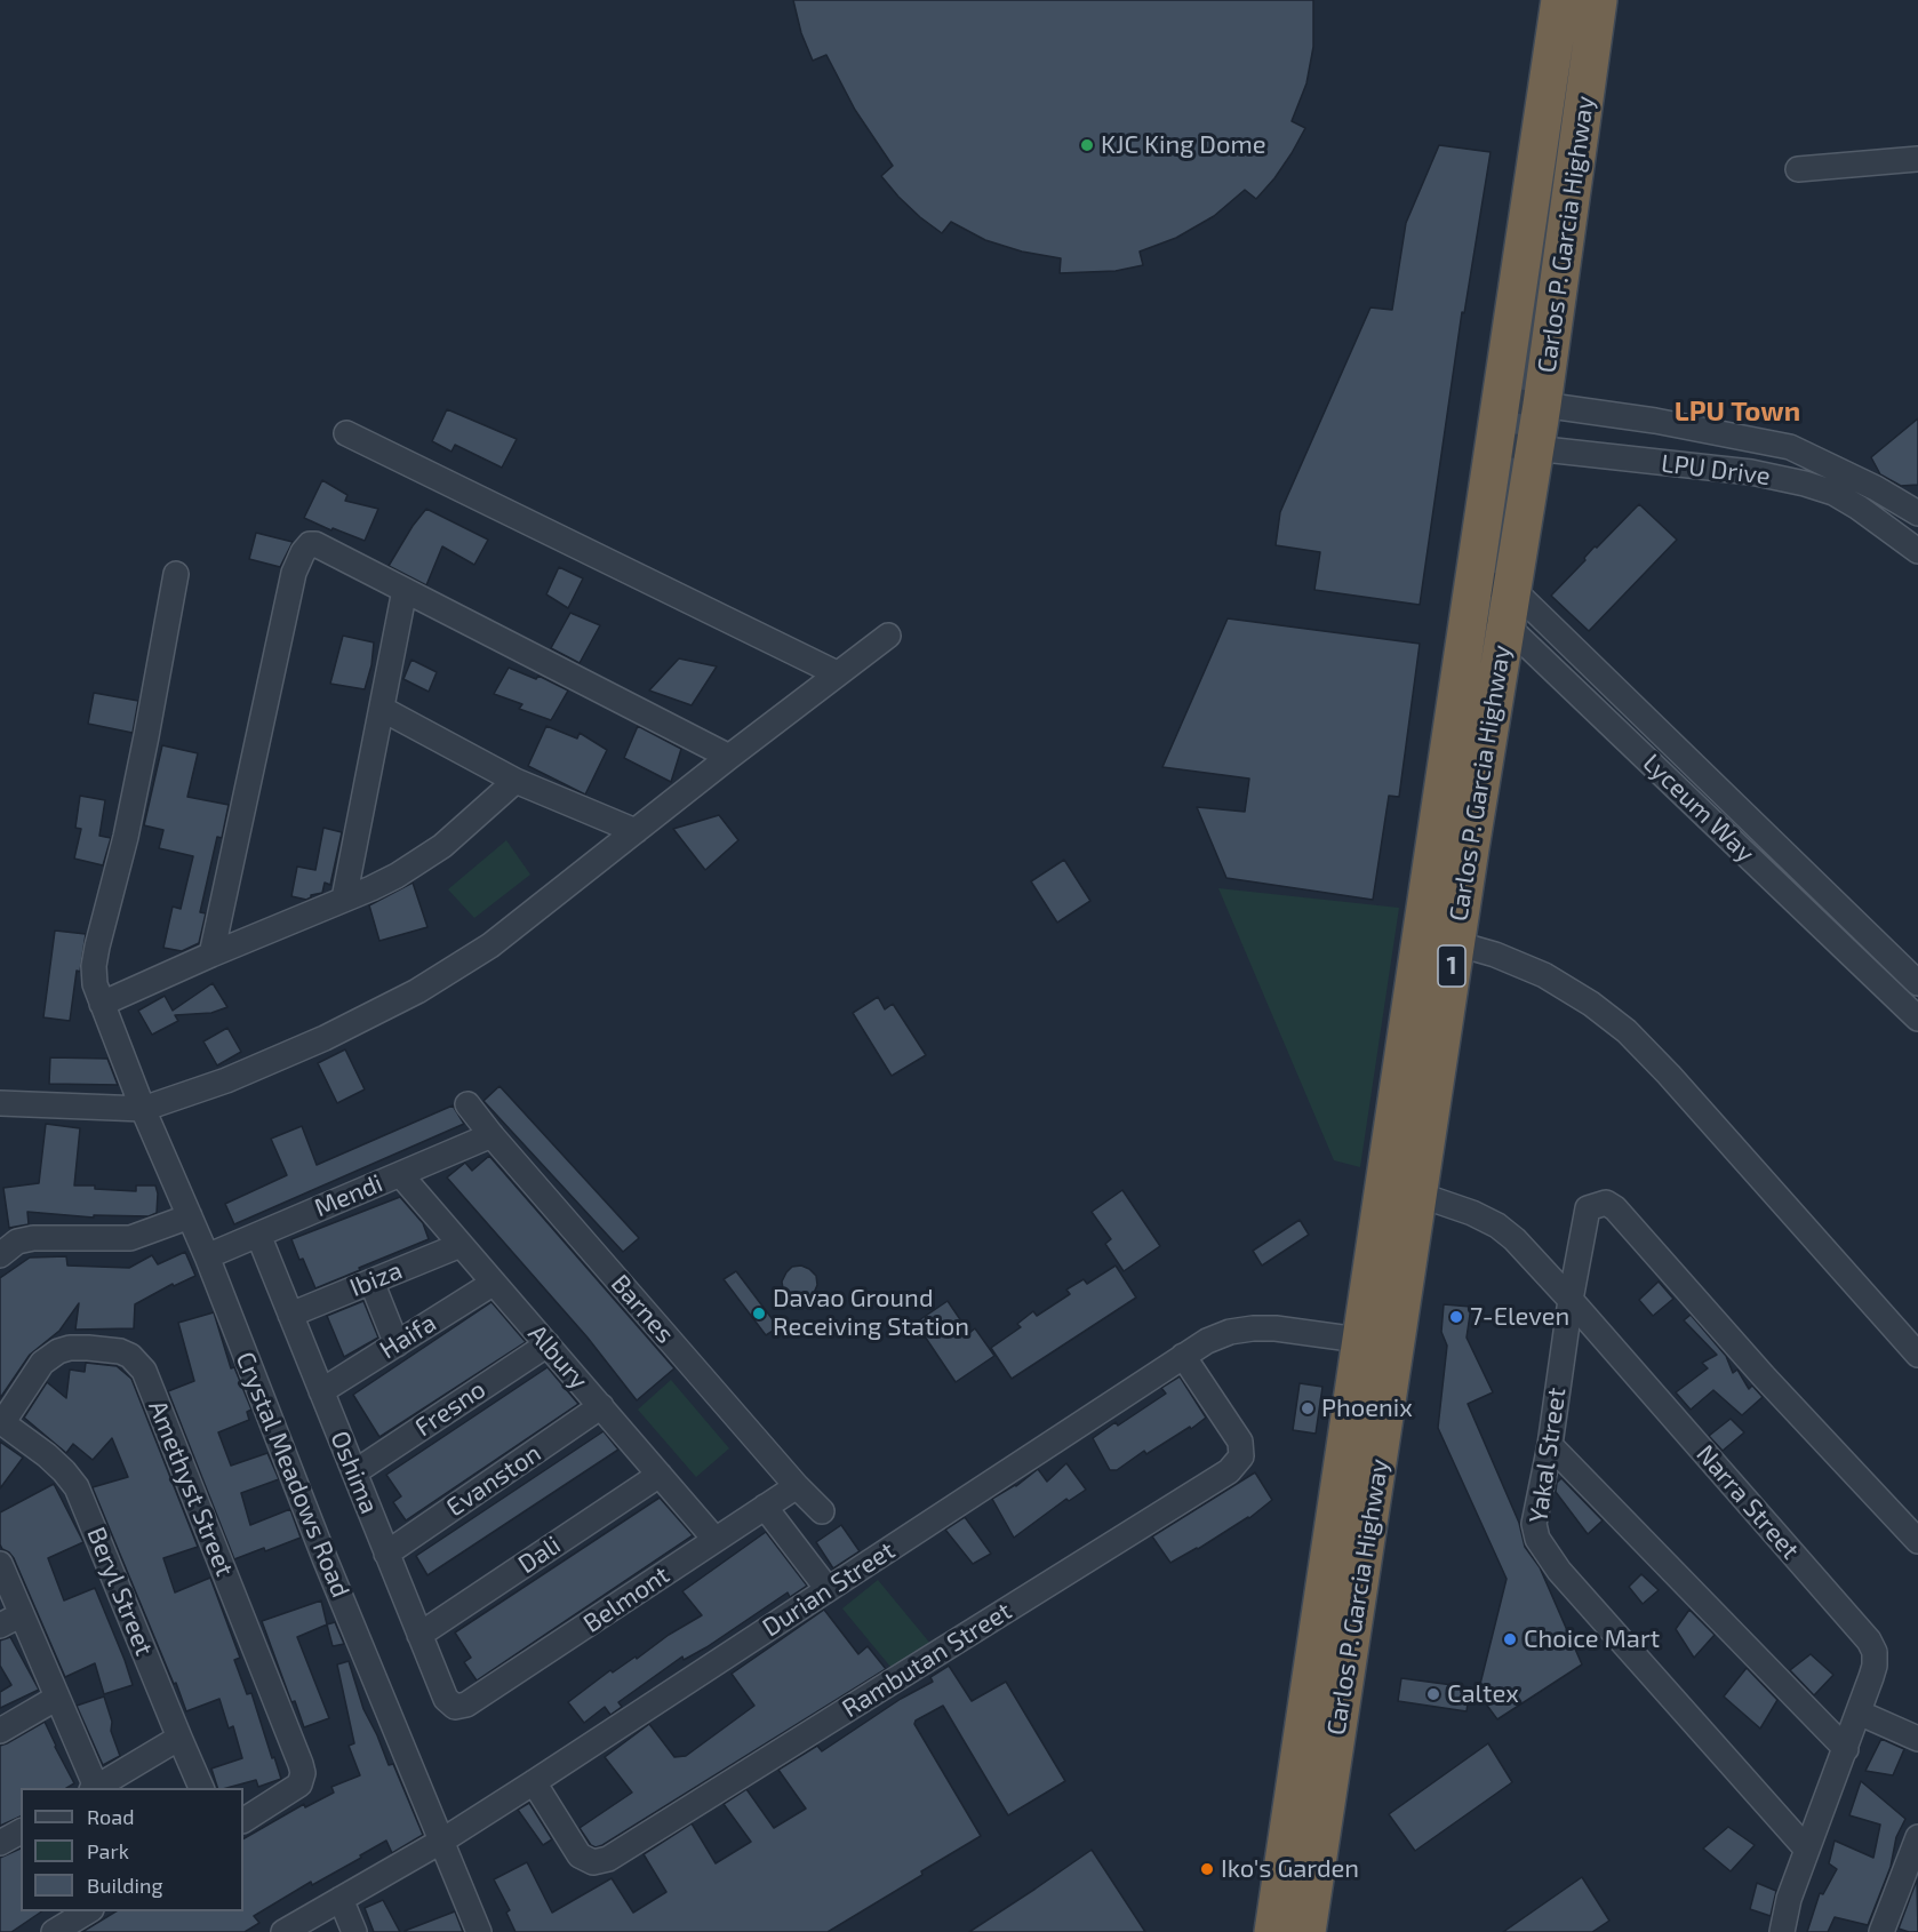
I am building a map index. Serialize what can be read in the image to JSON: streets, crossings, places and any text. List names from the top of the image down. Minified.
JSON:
{"streets":{"highway":["Carlos P. Garcia Highway","1"],"street":["LPU Drive","Lyceum Way","Mendi","Ibiza","Barnes","Haifa","Albury","Fresno","Yakal Street","Oshima","Crystal Meadows Road","Evanston","Amethyst Street","Narra Street","Dali","Durian Street","Beryl Street","Belmont","Rambutan Street"]},"crossings":[["Carlos P. Garcia Highway","LPU Drive"],["Carlos P. Garcia Highway","Lyceum Way"],["Carlos P. Garcia Highway","Narra Street"],["Carlos P. Garcia Highway","Durian Street"],["Mendi","Barnes"],["Mendi","Albury"],["Mendi","Oshima"],["Mendi","Crystal Meadows Road"],["Ibiza","Albury"],["Ibiza","Oshima"],["Barnes","Belmont"],["Haifa","Albury"],["Haifa","Oshima"],["Albury","Fresno"],["Albury","Evanston"],["Albury","Dali"],["Albury","Belmont"],["Fresno","Oshima"],["Yakal Street","Narra Street"],["Oshima","Evanston"],["Oshima","Dali"],["Oshima","Belmont"],["Crystal Meadows Road","Durian Street"],["Amethyst Street","Beryl Street"],["Durian Street","Rambutan Street"]],"districts":["LPU Town"],"places":["KJC King Dome","Davao Ground Receiving Station","7-Eleven","Phoenix","Choice Mart","Caltex","Iko's Garden"],"legend":["Road","Park","Building"]}
